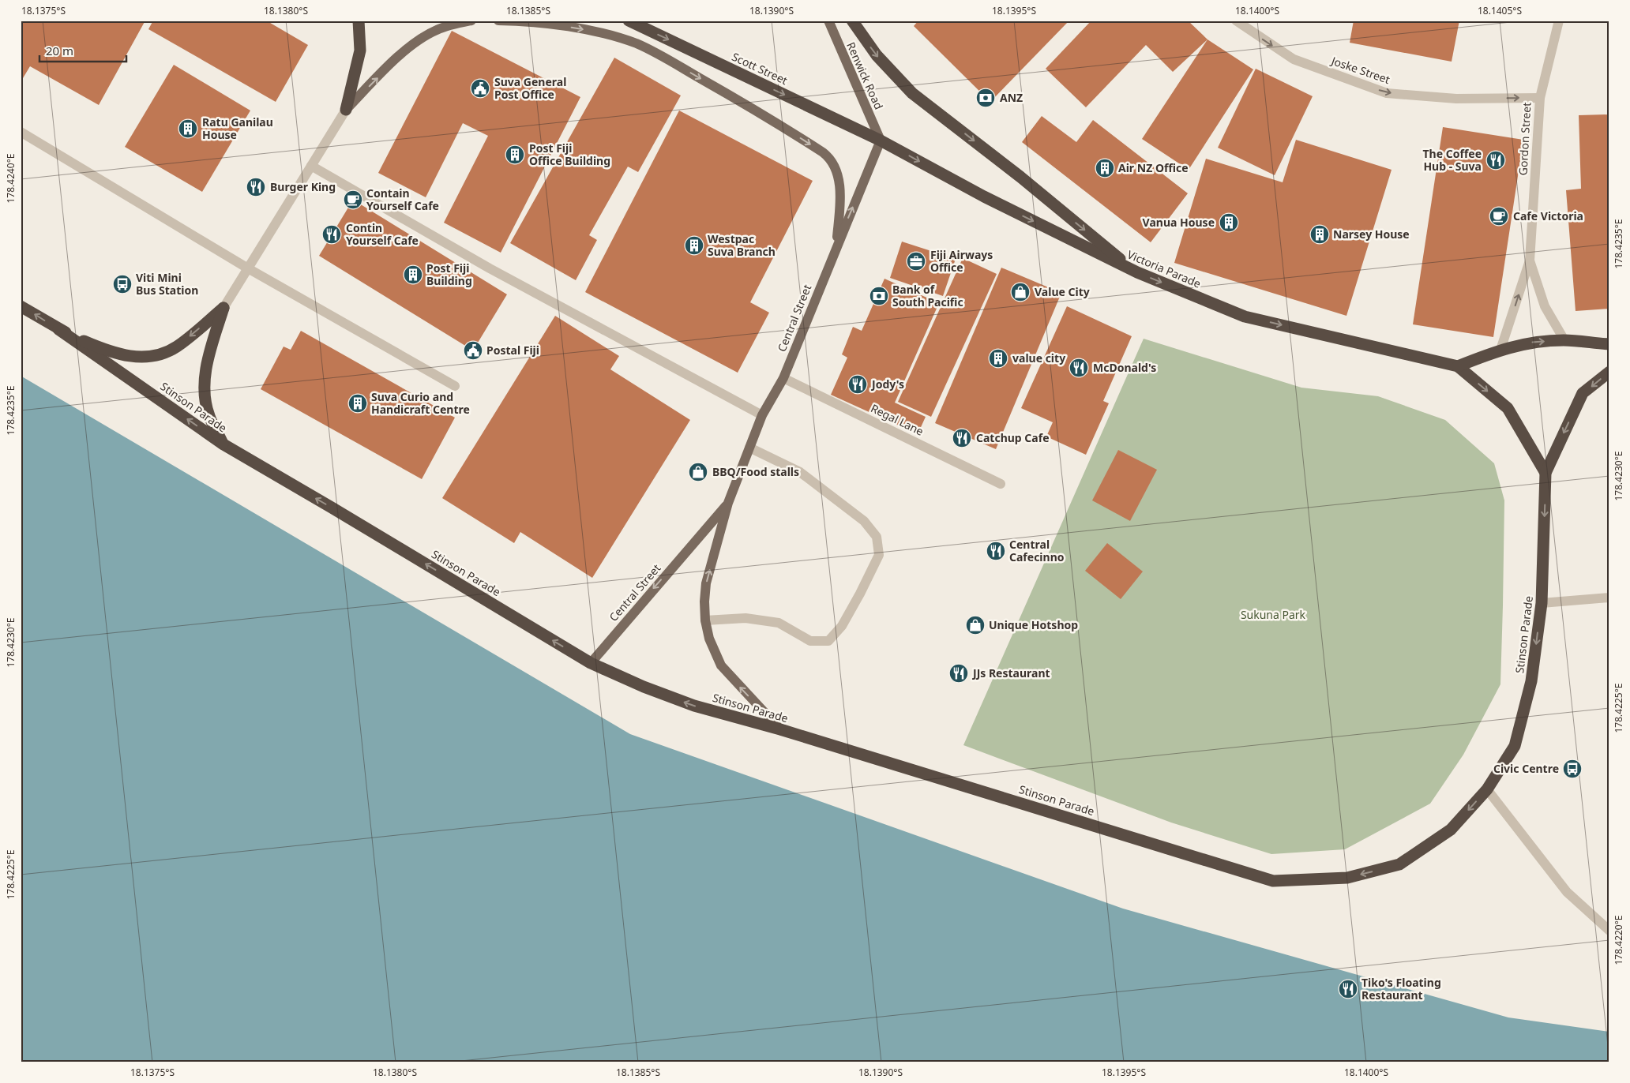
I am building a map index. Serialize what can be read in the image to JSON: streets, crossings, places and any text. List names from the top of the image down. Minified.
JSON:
{"streets":{"highway":["Scott Street","Victoria Parade","Stinson Parade"],"main road":["Renwick Road","Central Street"],"street":["Joske Street","Gordon Street","Regal Lane"]},"crossings":[["Scott Street","Renwick Road"],["Scott Street","Victoria Parade"],["Scott Street","Central Street"],["Joske Street","Gordon Street"],["Renwick Road","Victoria Parade"],["Renwick Road","Central Street"],["Victoria Parade","Central Street"],["Victoria Parade","Stinson Parade"],["Central Street","Stinson Parade"],["Central Street","Regal Lane"]],"one_way":["Joske Street"],"parks":["Sukuna Park"],"places":{"public building":["Suva General Post Office","Postal Fiji"],"bank":["ANZ","Bank of South Pacific"],"building":["Ratu Ganilau House","Post Fiji Office Building","Air NZ Office","Vanua House","Narsey House","Westpac Suva Branch","Post Fiji Building","value city","Suva Curio and Handicraft Centre"],"restaurant":["The Coffee Hub - Suva","Burger King","Contin Yourself Cafe","McDonald's","Jody's","Catchup Cafe","Central Cafecinno","JJs Restaurant","Tiko's Floating Restaurant"],"cafe":["Contain Yourself Cafe","Cafe Victoria"],"office":["Fiji Airways Office"],"bus stop":["Viti Mini Bus Station","Civic Centre"],"shop":["Value City","BBQ/Food stalls","Unique Hotshop"]},"scale_bar":"20 m","coordinates":["18.1375°S","18.1380°S","18.1385°S","18.1390°S","18.1395°S","18.1400°S","18.1405°S","178.4240°E","178.4235°E","178.4230°E","178.4225°E","178.4220°E"]}
